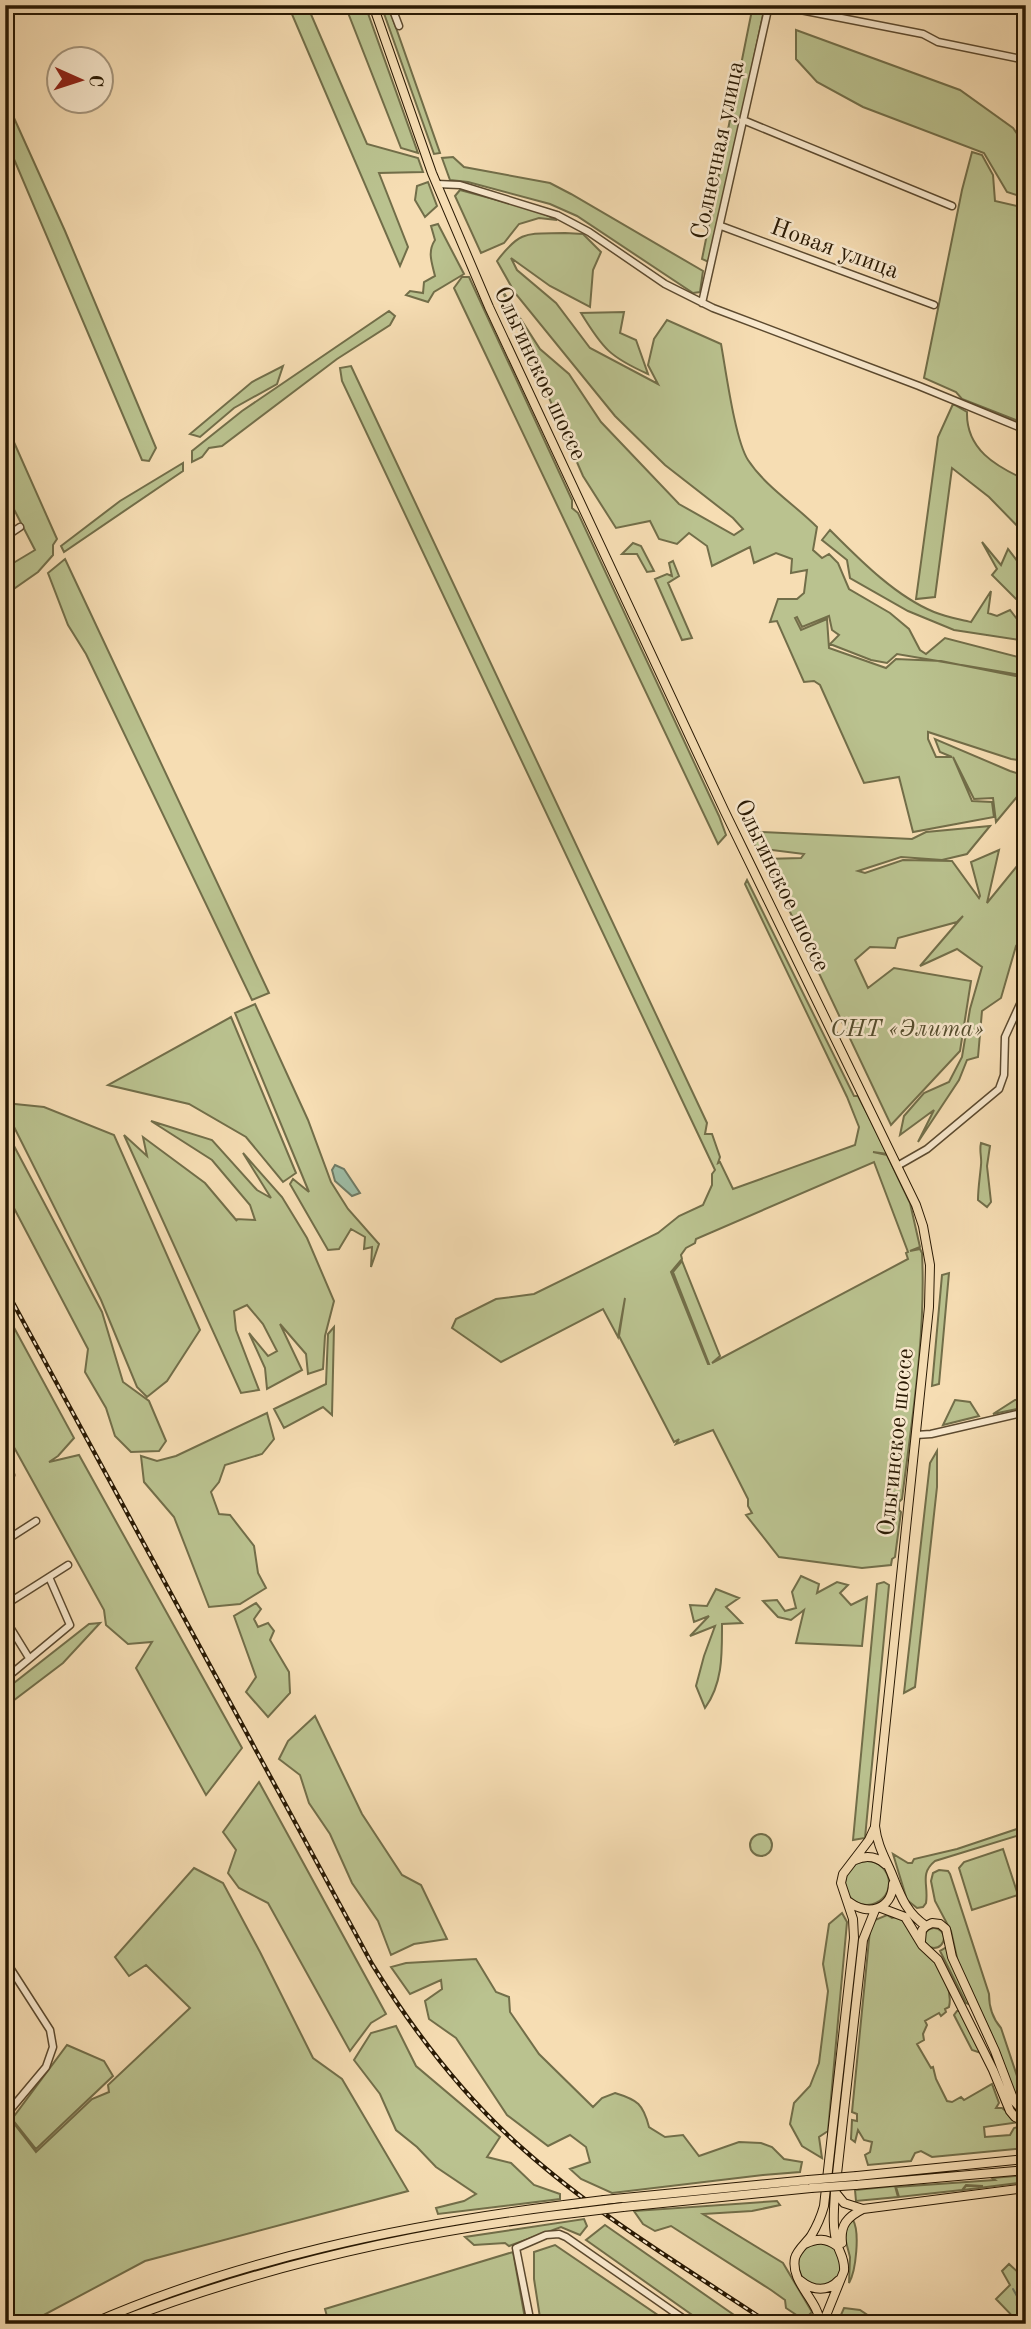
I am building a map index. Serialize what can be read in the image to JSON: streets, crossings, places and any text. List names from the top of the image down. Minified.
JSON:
{"streets":{"main road":["Ольгинское шоссе"],"street":["Солнечная улица","Новая улица"]},"crossings":[["Солнечная улица","Новая улица"]],"parks":["СНТ «Элита»"],"north":"right"}
